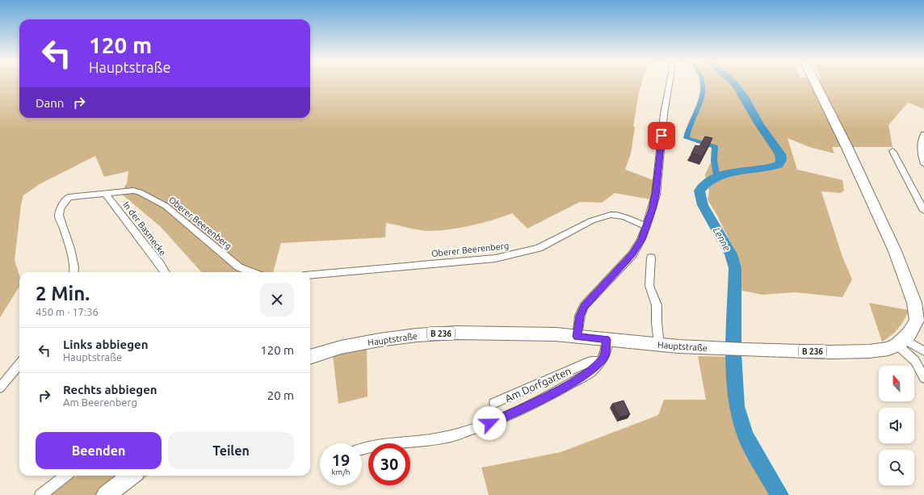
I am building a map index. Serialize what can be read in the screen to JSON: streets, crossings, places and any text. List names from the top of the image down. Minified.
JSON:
{"streets":{"main road":["B 236","Hauptstraße"],"street":["Oberer Beerenberg","In der Basmecke","Am Dorfgarten"]},"crossings":[["Oberer Beerenberg","In der Basmecke"],["Hauptstraße","Am Dorfgarten"]],"water":["Lenne"],"north":"top","page":{"turn":["120 m","Hauptstraße"],"then":"Dann","heading":["2 Min.","450 m · 17:36"],"list":[{"name":"Links abbiegen","note":"Hauptstraße","value":"120 m"},{"name":"Rechts abbiegen","note":"Am Beerenberg","value":"20 m"}],"buttons":["Beenden","Teilen"],"speed":"19 km/h","limit":"30"}}
